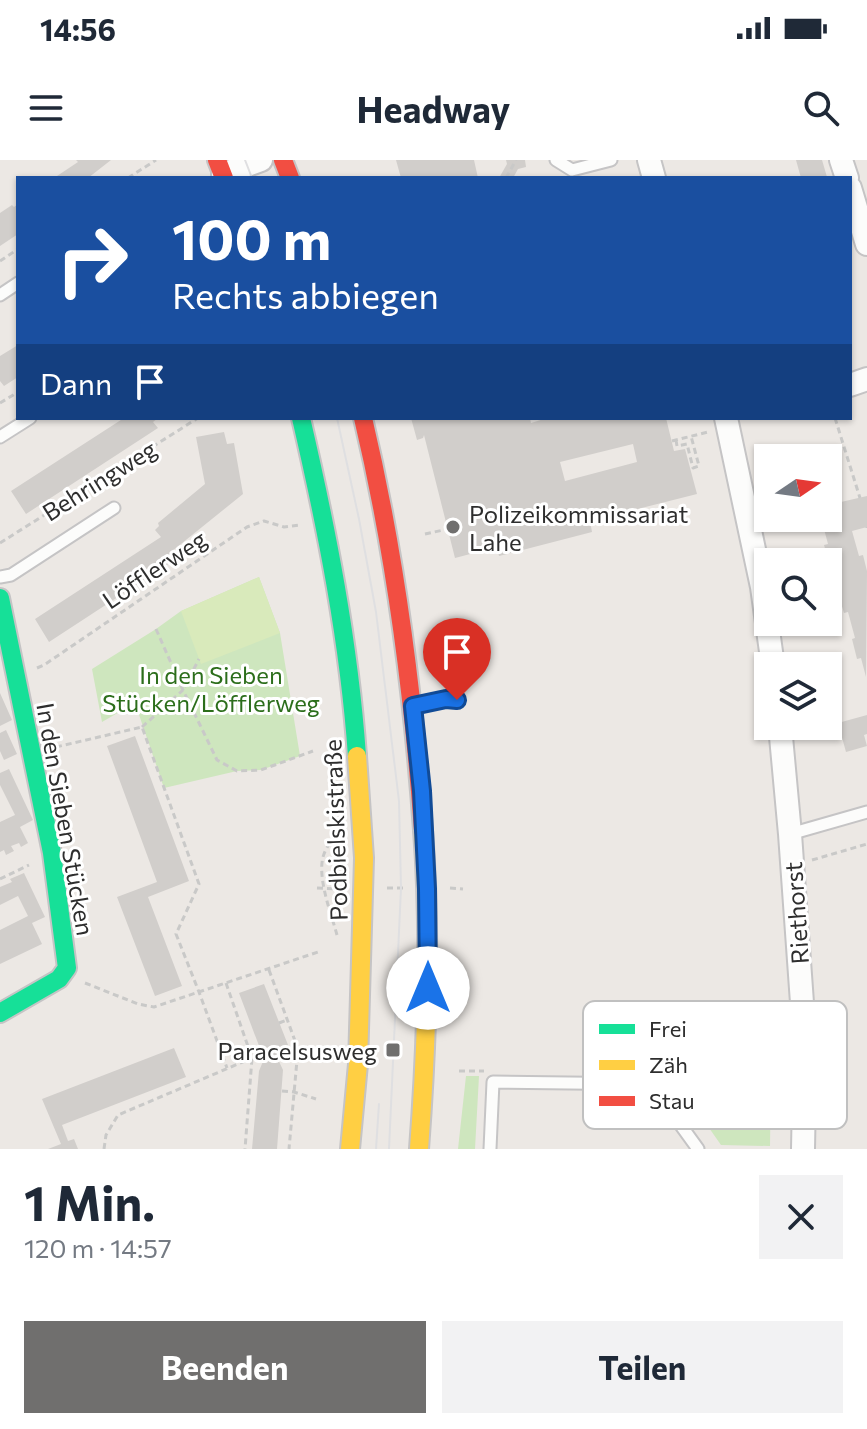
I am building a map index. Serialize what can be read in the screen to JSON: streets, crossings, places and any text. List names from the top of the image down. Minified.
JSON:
{"streets":{"main road":["In den Sieben Stücken","Podbielskistraße"],"street":["Riethorst"],"lane":["Behringweg"],"path":["Löfflerweg"]},"parks":["In den Sieben Stücken/Löfflerweg"],"places":{"other":["Polizeikommissariat Lahe"],"transit":["Paracelsusweg"]},"legend":["Frei","Zäh","Stau"],"north":"right","page":{"status":"14:56","header":"Headway","turn":["100 m","Rechts abbiegen"],"then":"Dann","heading":["1 Min.","120 m · 14:57"],"buttons":["Beenden","Teilen"]}}
